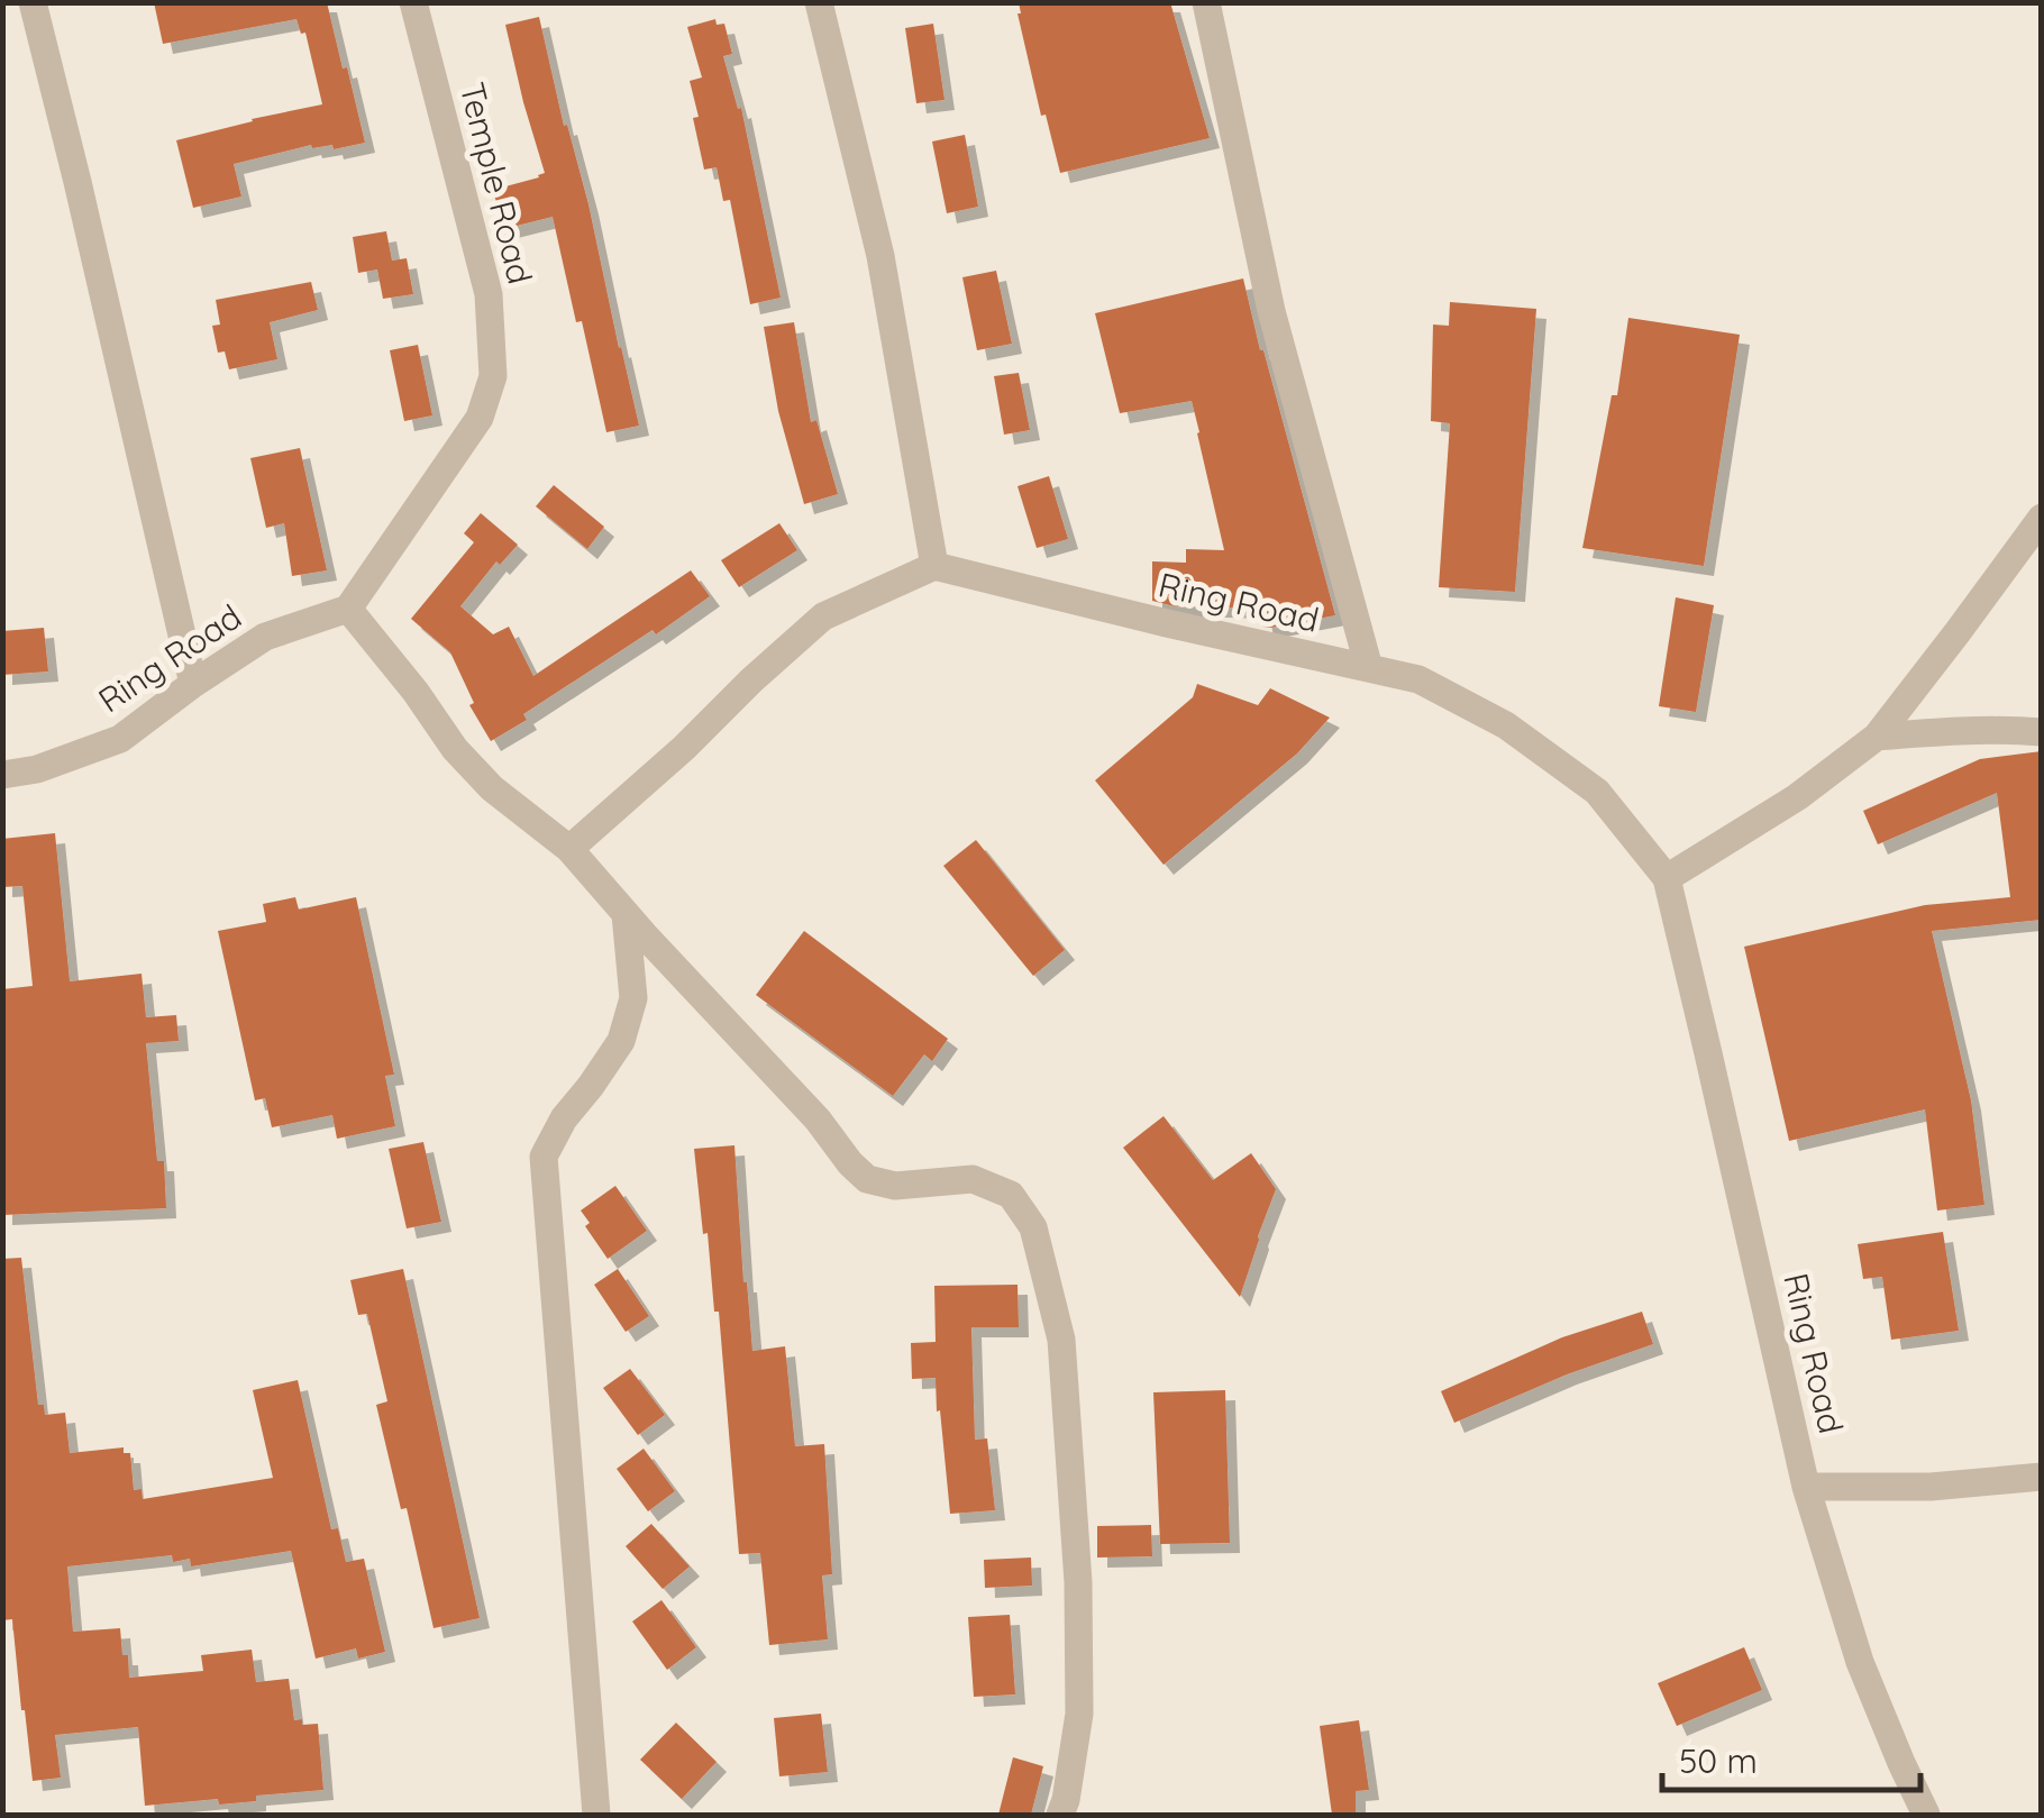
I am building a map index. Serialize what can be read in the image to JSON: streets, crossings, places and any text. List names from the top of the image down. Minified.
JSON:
{"streets":{"street":["Temple Road","Ring Road"]},"crossings":[["Temple Road","Ring Road"]],"scale_bar":"50 m"}
